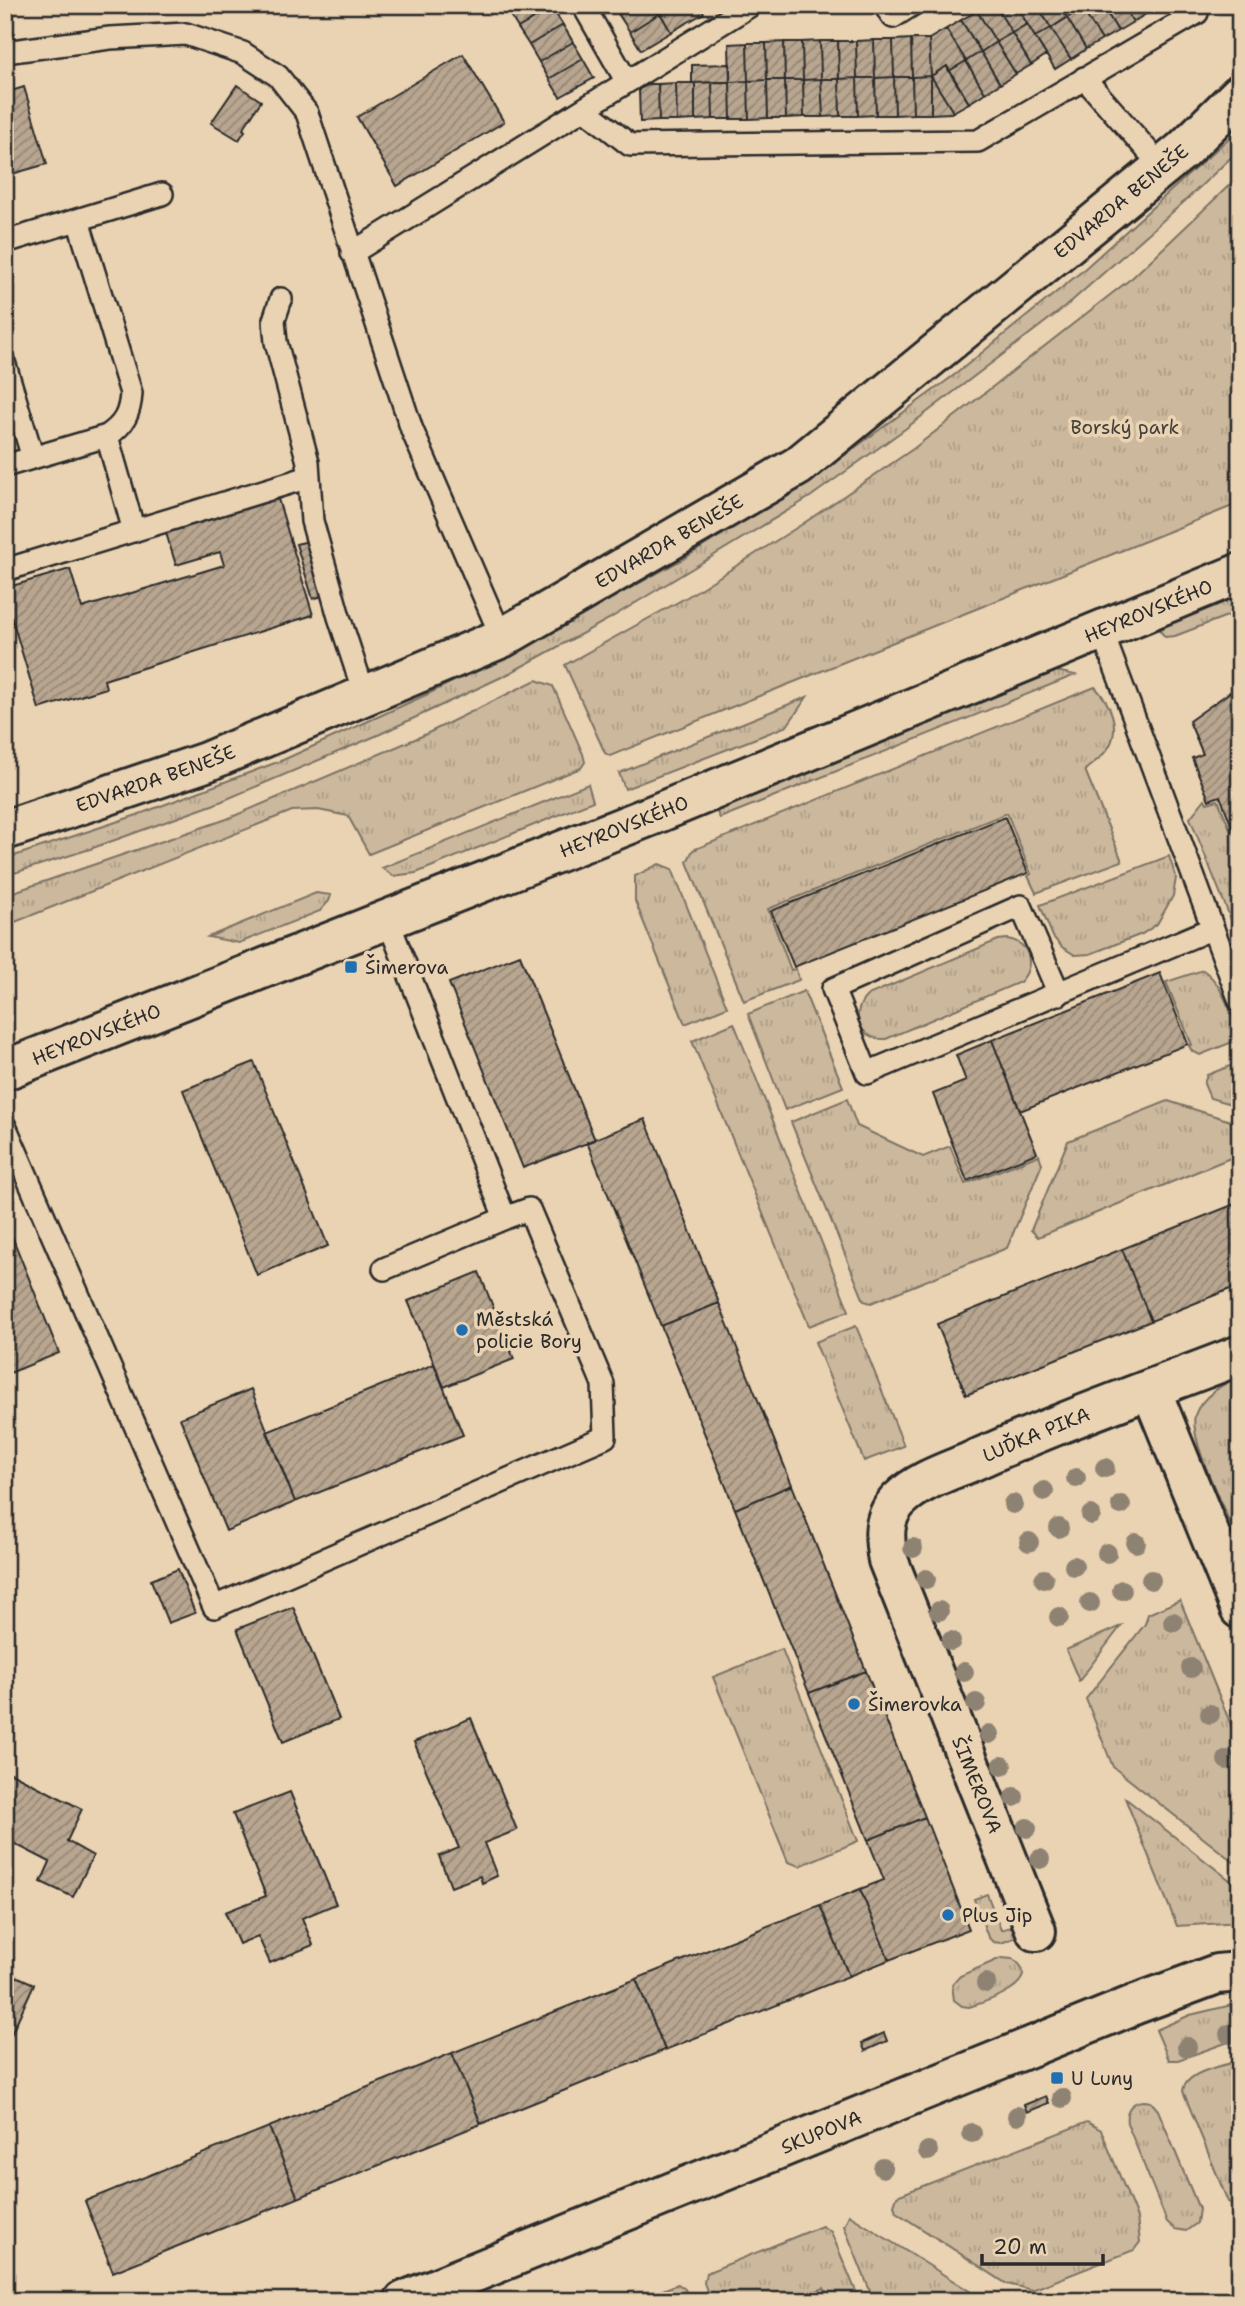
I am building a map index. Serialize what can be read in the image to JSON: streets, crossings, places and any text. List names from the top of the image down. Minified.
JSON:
{"streets":{"street":["EDVARDA BENEŠE","HEYROVSKÉHO","LUĎKA PIKA","ŠIMEROVA","SKUPOVA"]},"crossings":[["LUĎKA PIKA","ŠIMEROVA"]],"parks":["Borský park"],"places":{"transit":["Šimerova","U Luny"],"other":["Městská policie Bory","Šimerovka","Plus Jip"]},"scale_bar":"20 m"}
